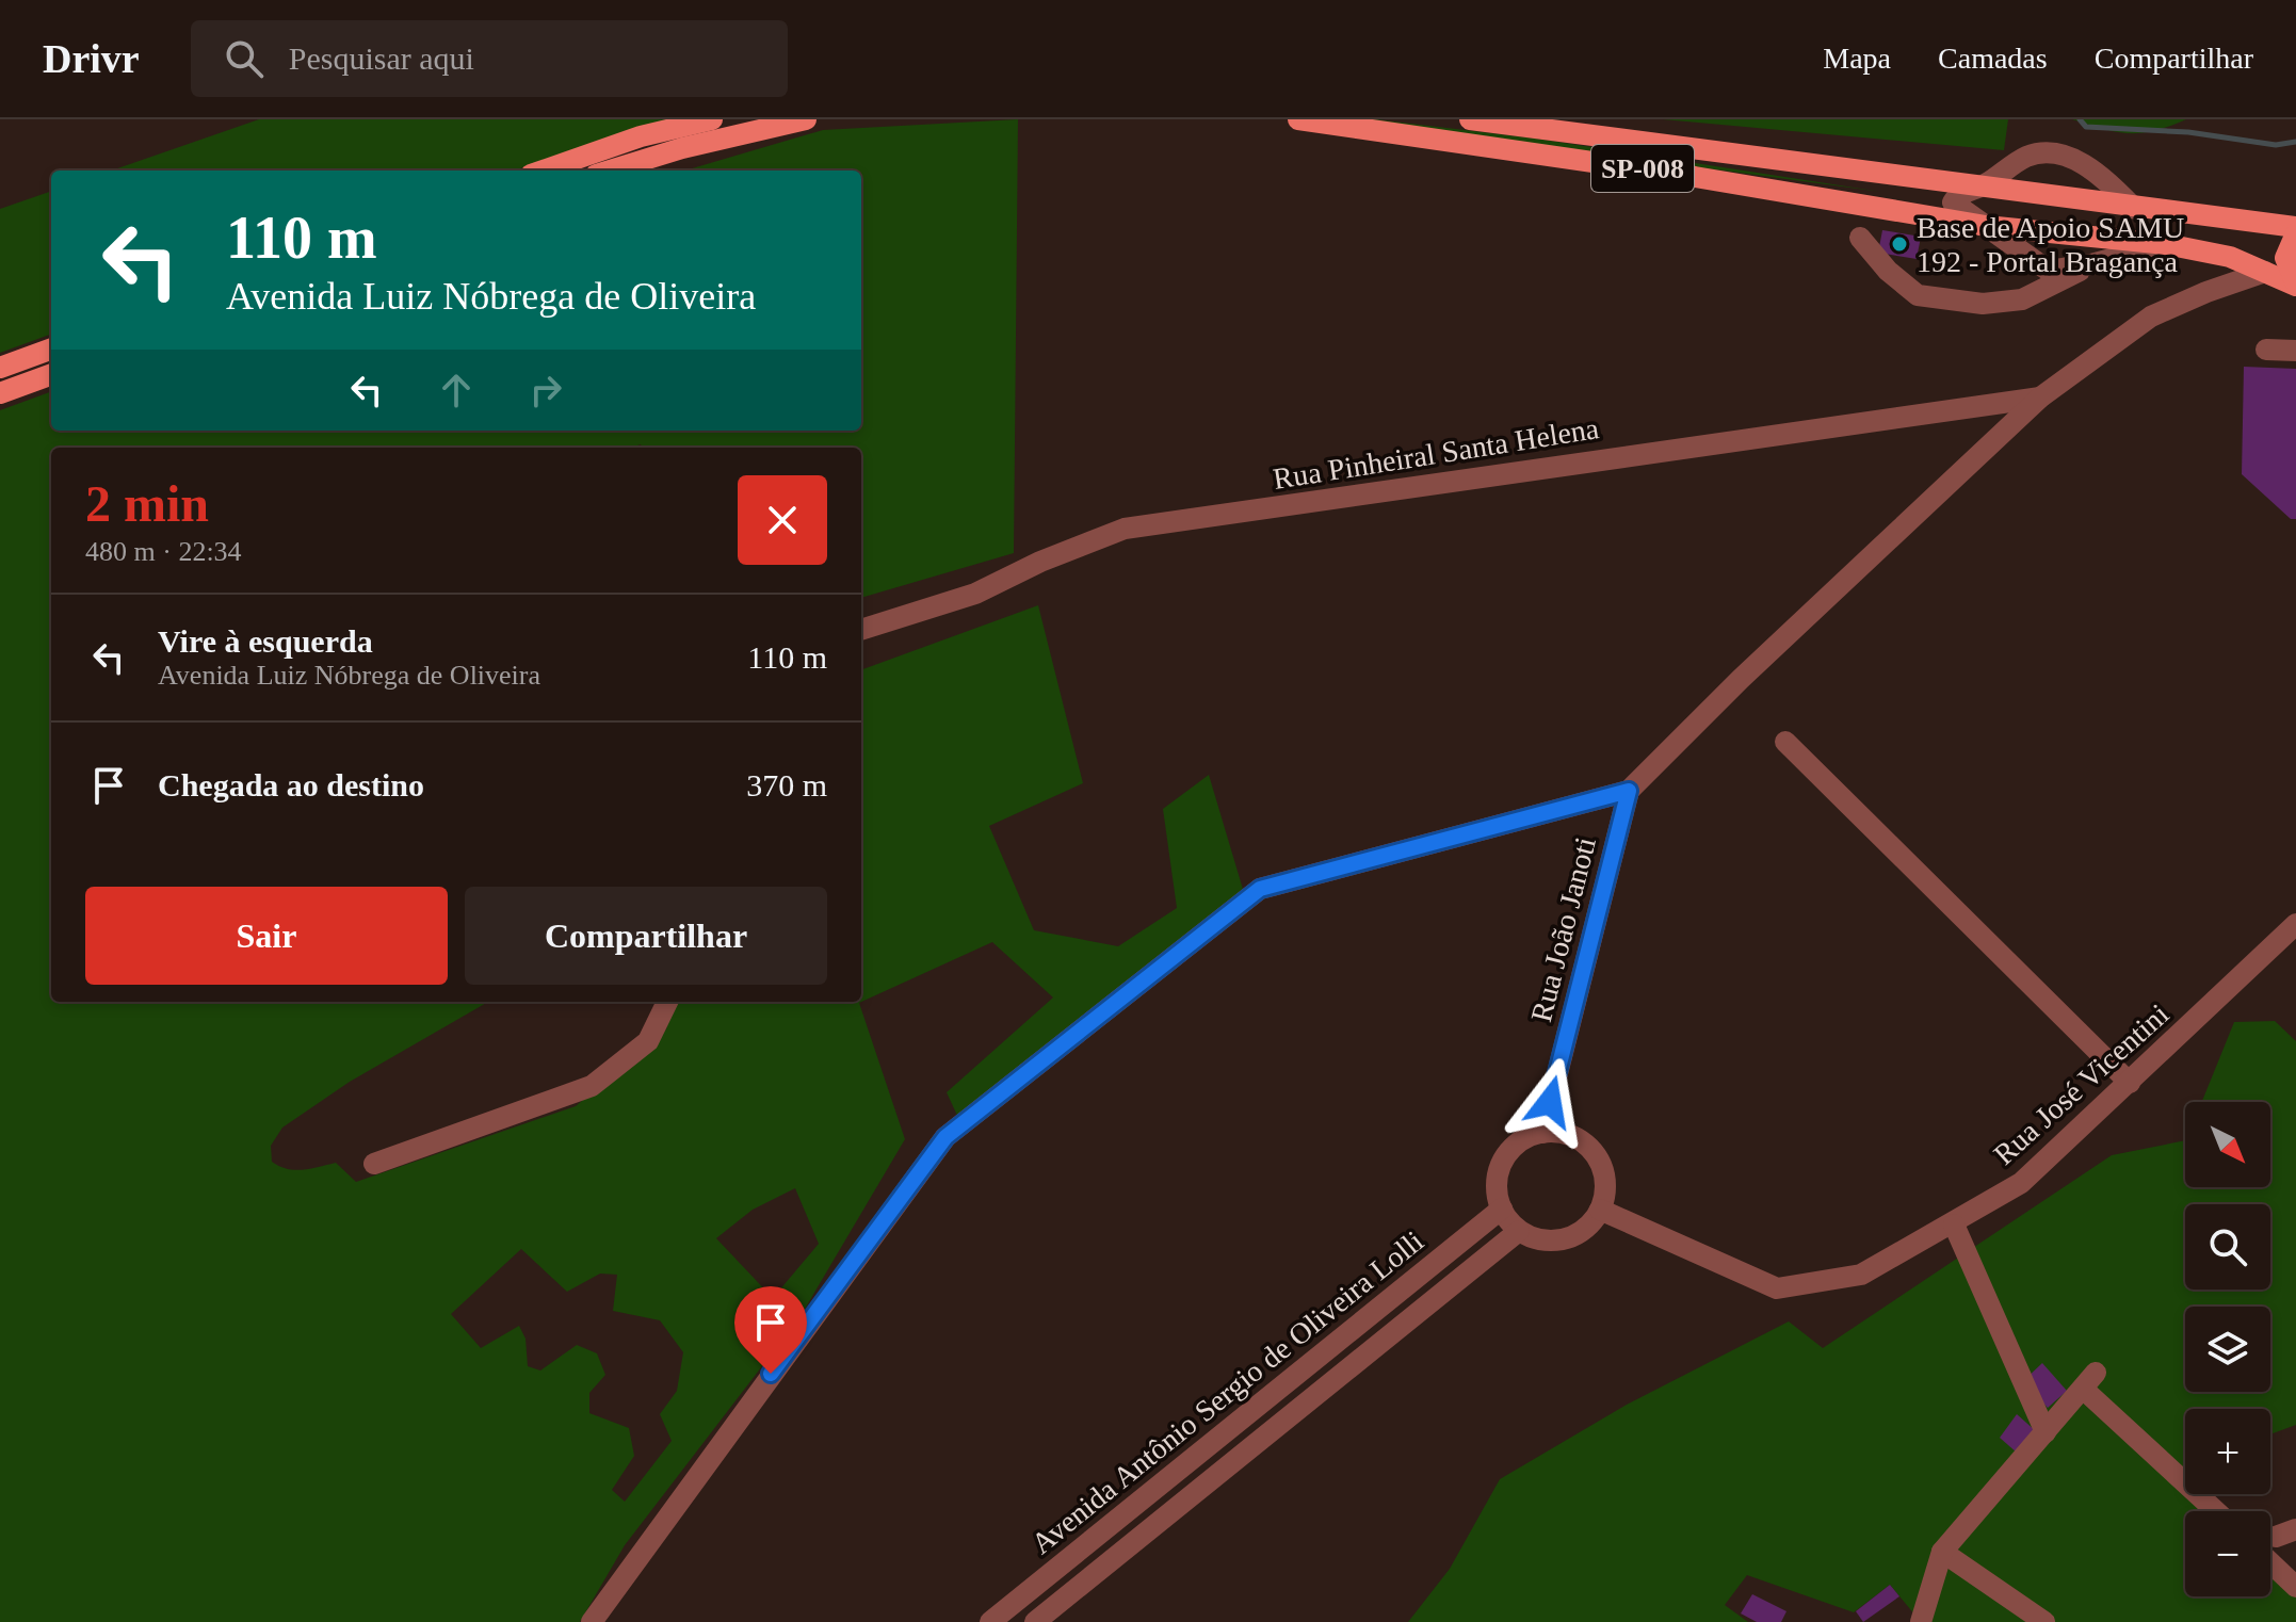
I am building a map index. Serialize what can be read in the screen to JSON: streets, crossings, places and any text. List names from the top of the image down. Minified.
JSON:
{"streets":{"main road":["SP-008"],"street":["Rua Pinheiral Santa Helena","Rua João Janoti","Rua José Vicentini","Avenida Antônio Sergio de Oliveira Lolli"]},"crossings":[["Rua João Janoti","Rua José Vicentini"],["Rua João Janoti","Avenida Antônio Sergio de Oliveira Lolli"],["Rua José Vicentini","Avenida Antônio Sergio de Oliveira Lolli"]],"places":["Base de Apoio SAMU 192 - Portal Bragança"],"north":"bottom right","page":{"header":"Drivr","search":"Pesquisar aqui","nav":["Mapa","Camadas","Compartilhar"],"turn":["110 m","Avenida Luiz Nóbrega de Oliveira"],"heading":["2 min","480 m · 22:34"],"list":[{"name":"Vire à esquerda","note":"Avenida Luiz Nóbrega de Oliveira","value":"110 m"},{"name":"Chegada ao destino","value":"370 m"}],"buttons":["Sair","Compartilhar"],"map_buttons":["+","−"]}}
